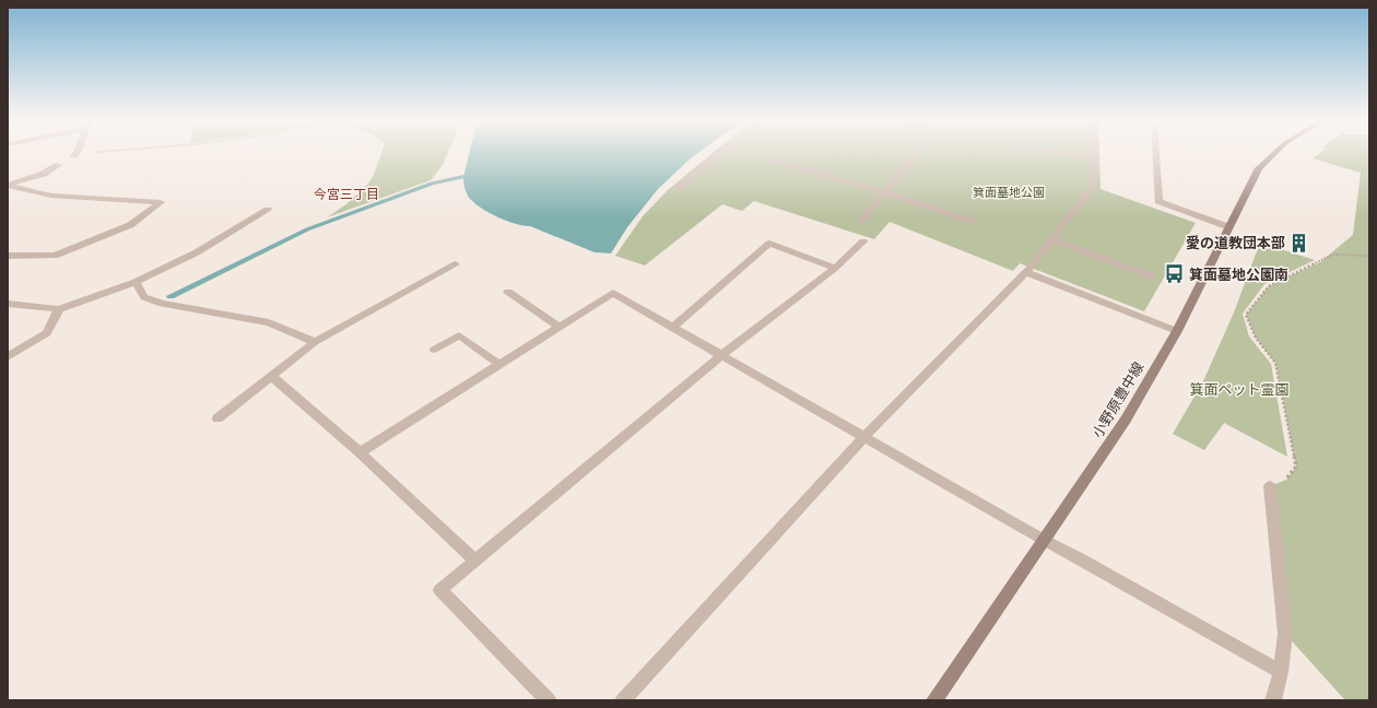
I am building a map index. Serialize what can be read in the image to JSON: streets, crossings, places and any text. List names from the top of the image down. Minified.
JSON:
{"streets":{"street":["小野原豊中線"]},"districts":["今宮三丁目"],"parks":["箕面墓地公園","箕面ペット霊園"],"places":{"building":["愛の道教団本部"],"bus stop":["箕面墓地公園南"]}}
